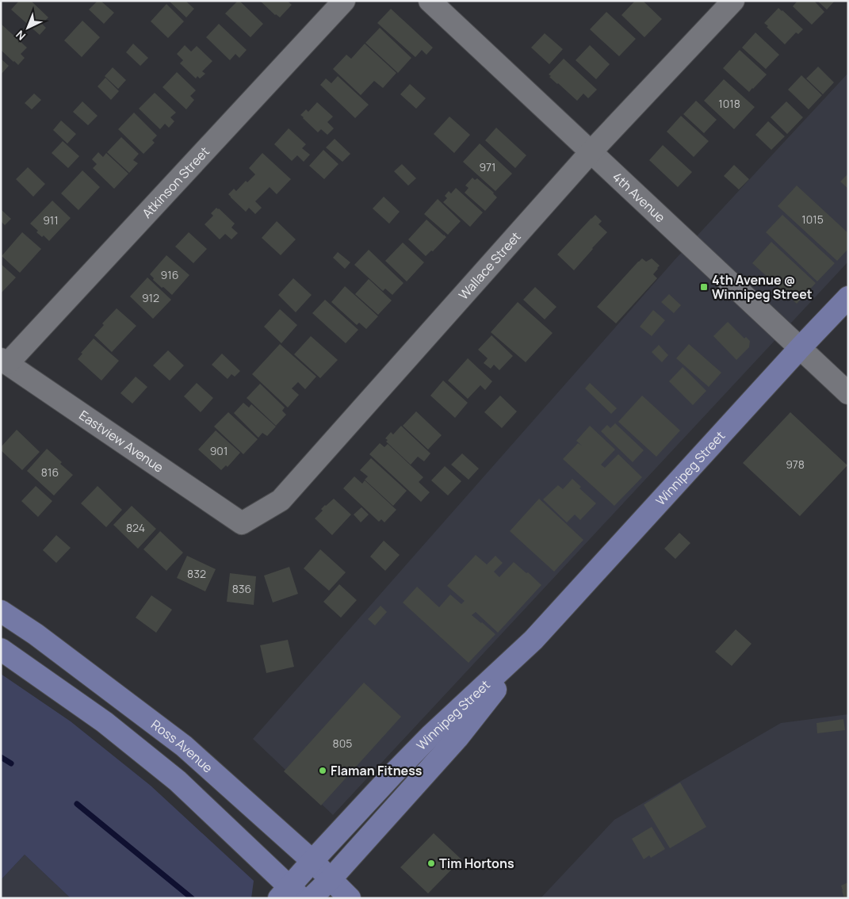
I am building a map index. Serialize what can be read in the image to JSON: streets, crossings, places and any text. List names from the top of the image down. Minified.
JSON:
{"streets":{"main road":["Winnipeg Street","Ross Avenue"],"street":["Atkinson Street","4th Avenue","Wallace Street","Eastview Avenue"]},"crossings":[["Atkinson Street","Eastview Avenue"],["4th Avenue","Wallace Street"],["4th Avenue","Winnipeg Street"],["Wallace Street","Eastview Avenue"],["Winnipeg Street","Ross Avenue"]],"places":{"transit":["4th Avenue @ Winnipeg Street"],"other":["Flaman Fitness","Tim Hortons"]},"house_numbers":["1018","971","1015","911","916","912","901","978","816","824","832","836","805"],"north":"bottom left"}
